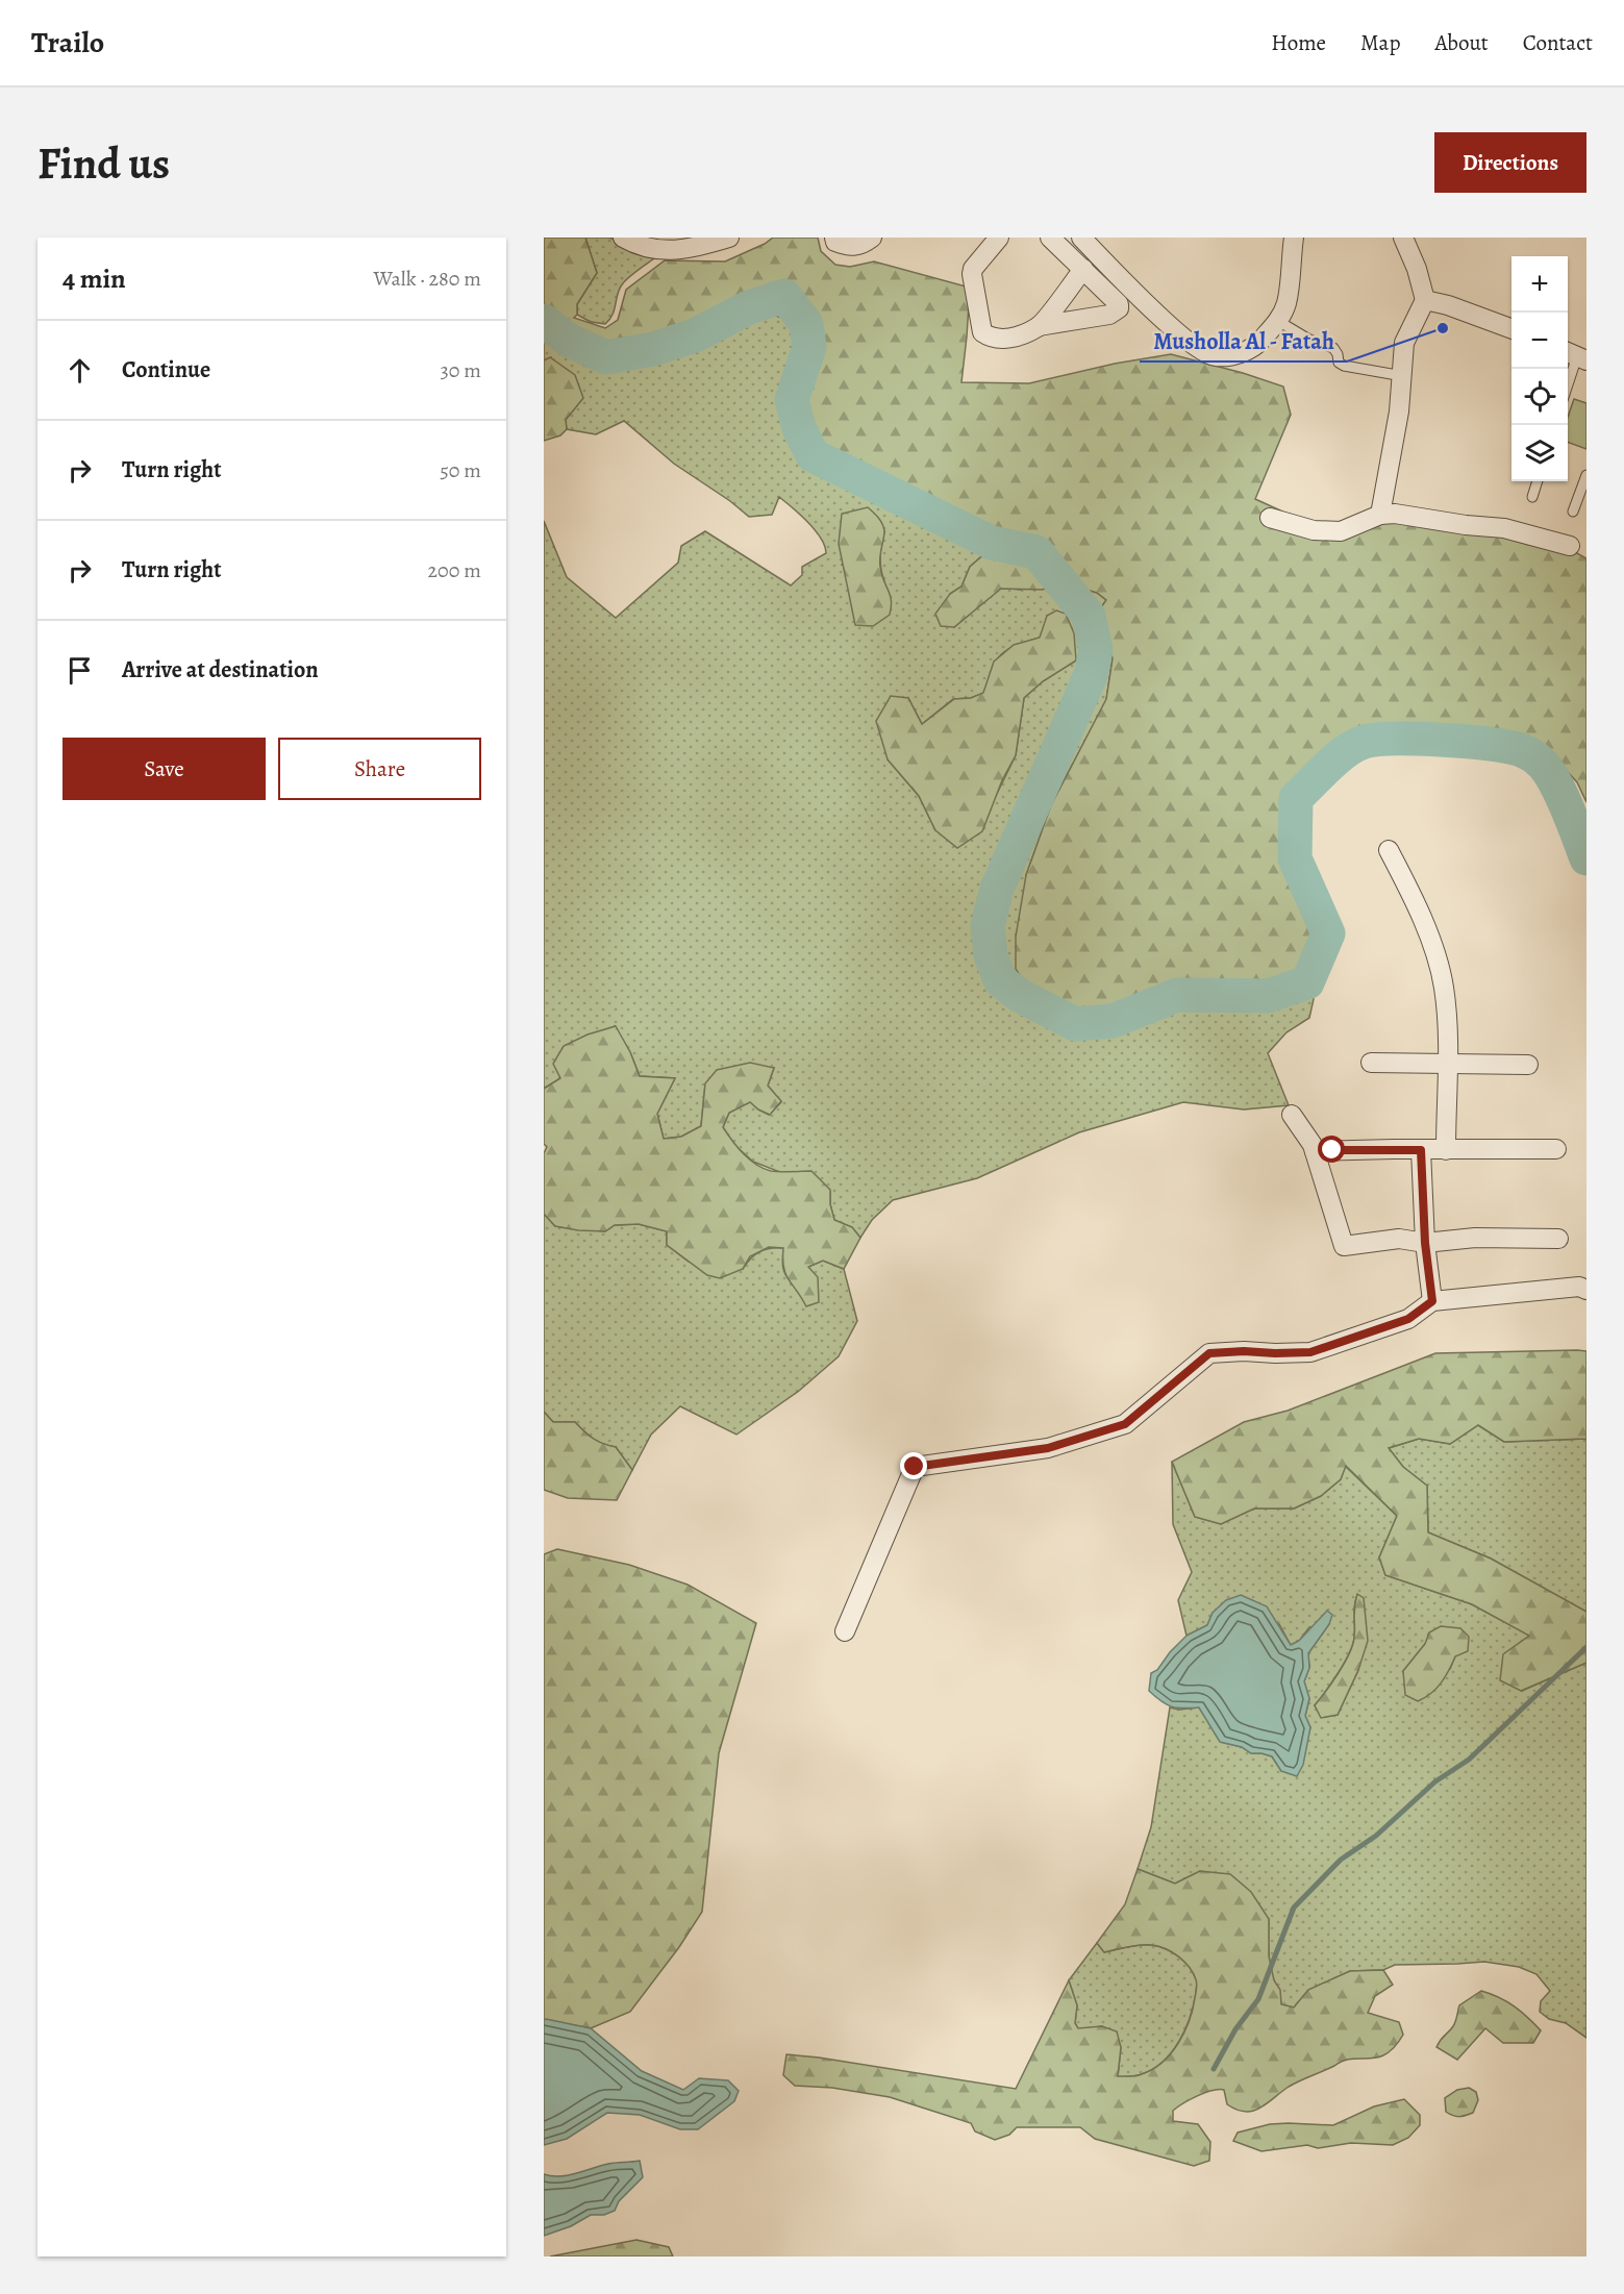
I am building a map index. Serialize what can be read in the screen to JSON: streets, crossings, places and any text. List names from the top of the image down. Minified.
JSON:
{"places":["Musholla Al - Fatah"],"page":{"header":"Trailo","nav":["Home","Map","About","Contact"],"buttons":["Directions",["Save","Share"]],"title":"Find us","heading":["4 min","Walk · 280 m"],"map_buttons":["+","−"],"list":[["Continue","30 m"],["Turn right","50 m"],["Turn right","200 m"],"Arrive at destination"]}}
